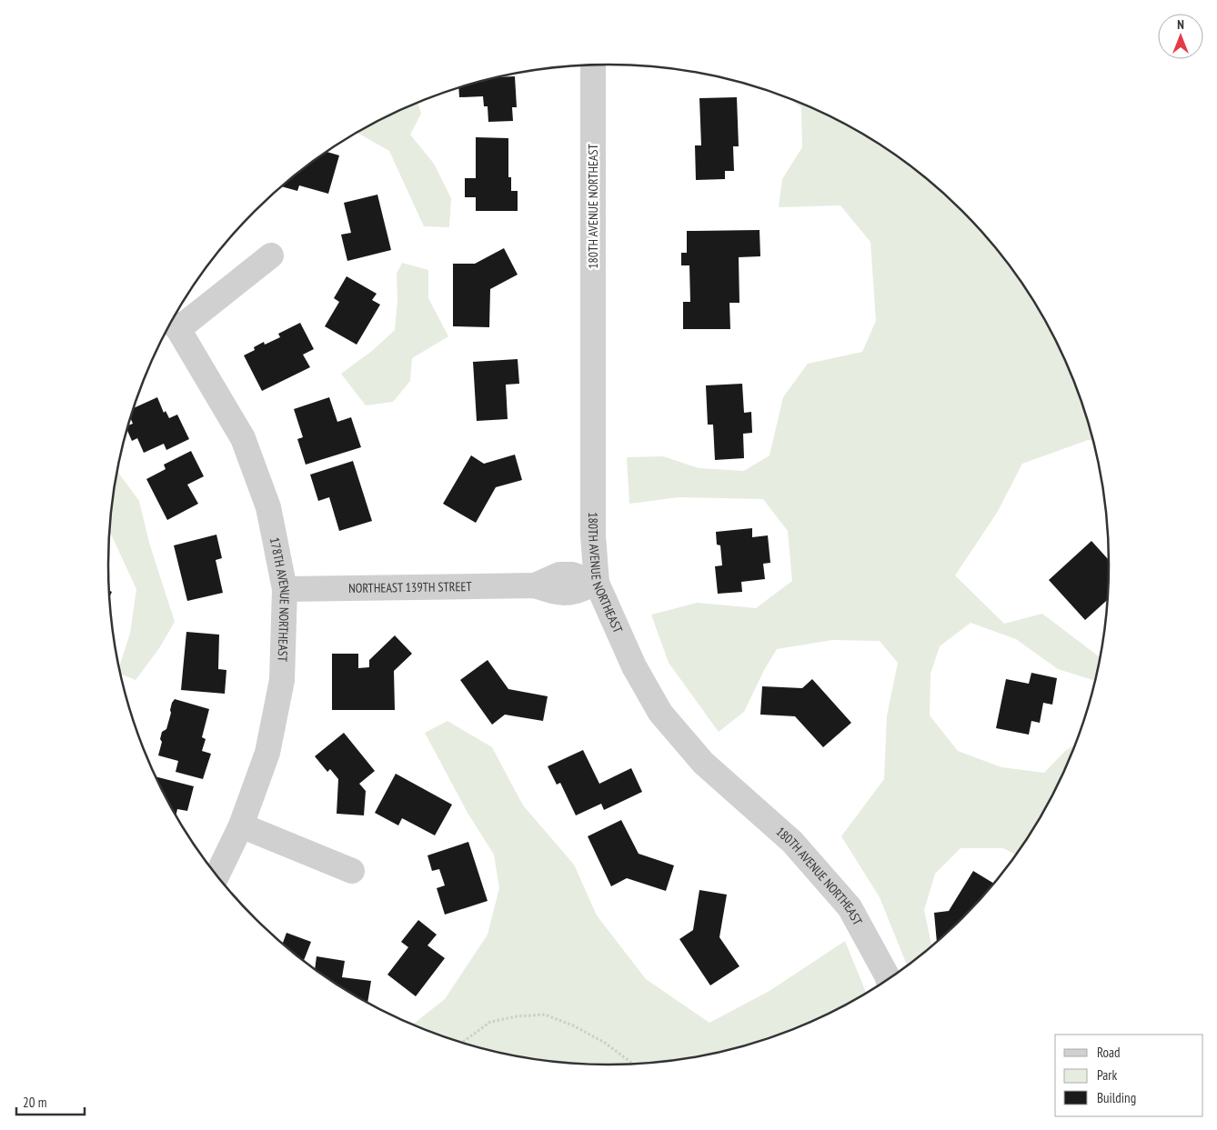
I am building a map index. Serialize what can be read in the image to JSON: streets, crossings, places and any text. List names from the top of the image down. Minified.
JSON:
{"streets":{"street":["180TH AVENUE NORTHEAST","NORTHEAST 139TH STREET","178TH AVENUE NORTHEAST"]},"crossings":[["180TH AVENUE NORTHEAST","NORTHEAST 139TH STREET"],["NORTHEAST 139TH STREET","178TH AVENUE NORTHEAST"]],"legend":["Road","Park","Building"],"scale_bar":"20 m","north":"top"}
